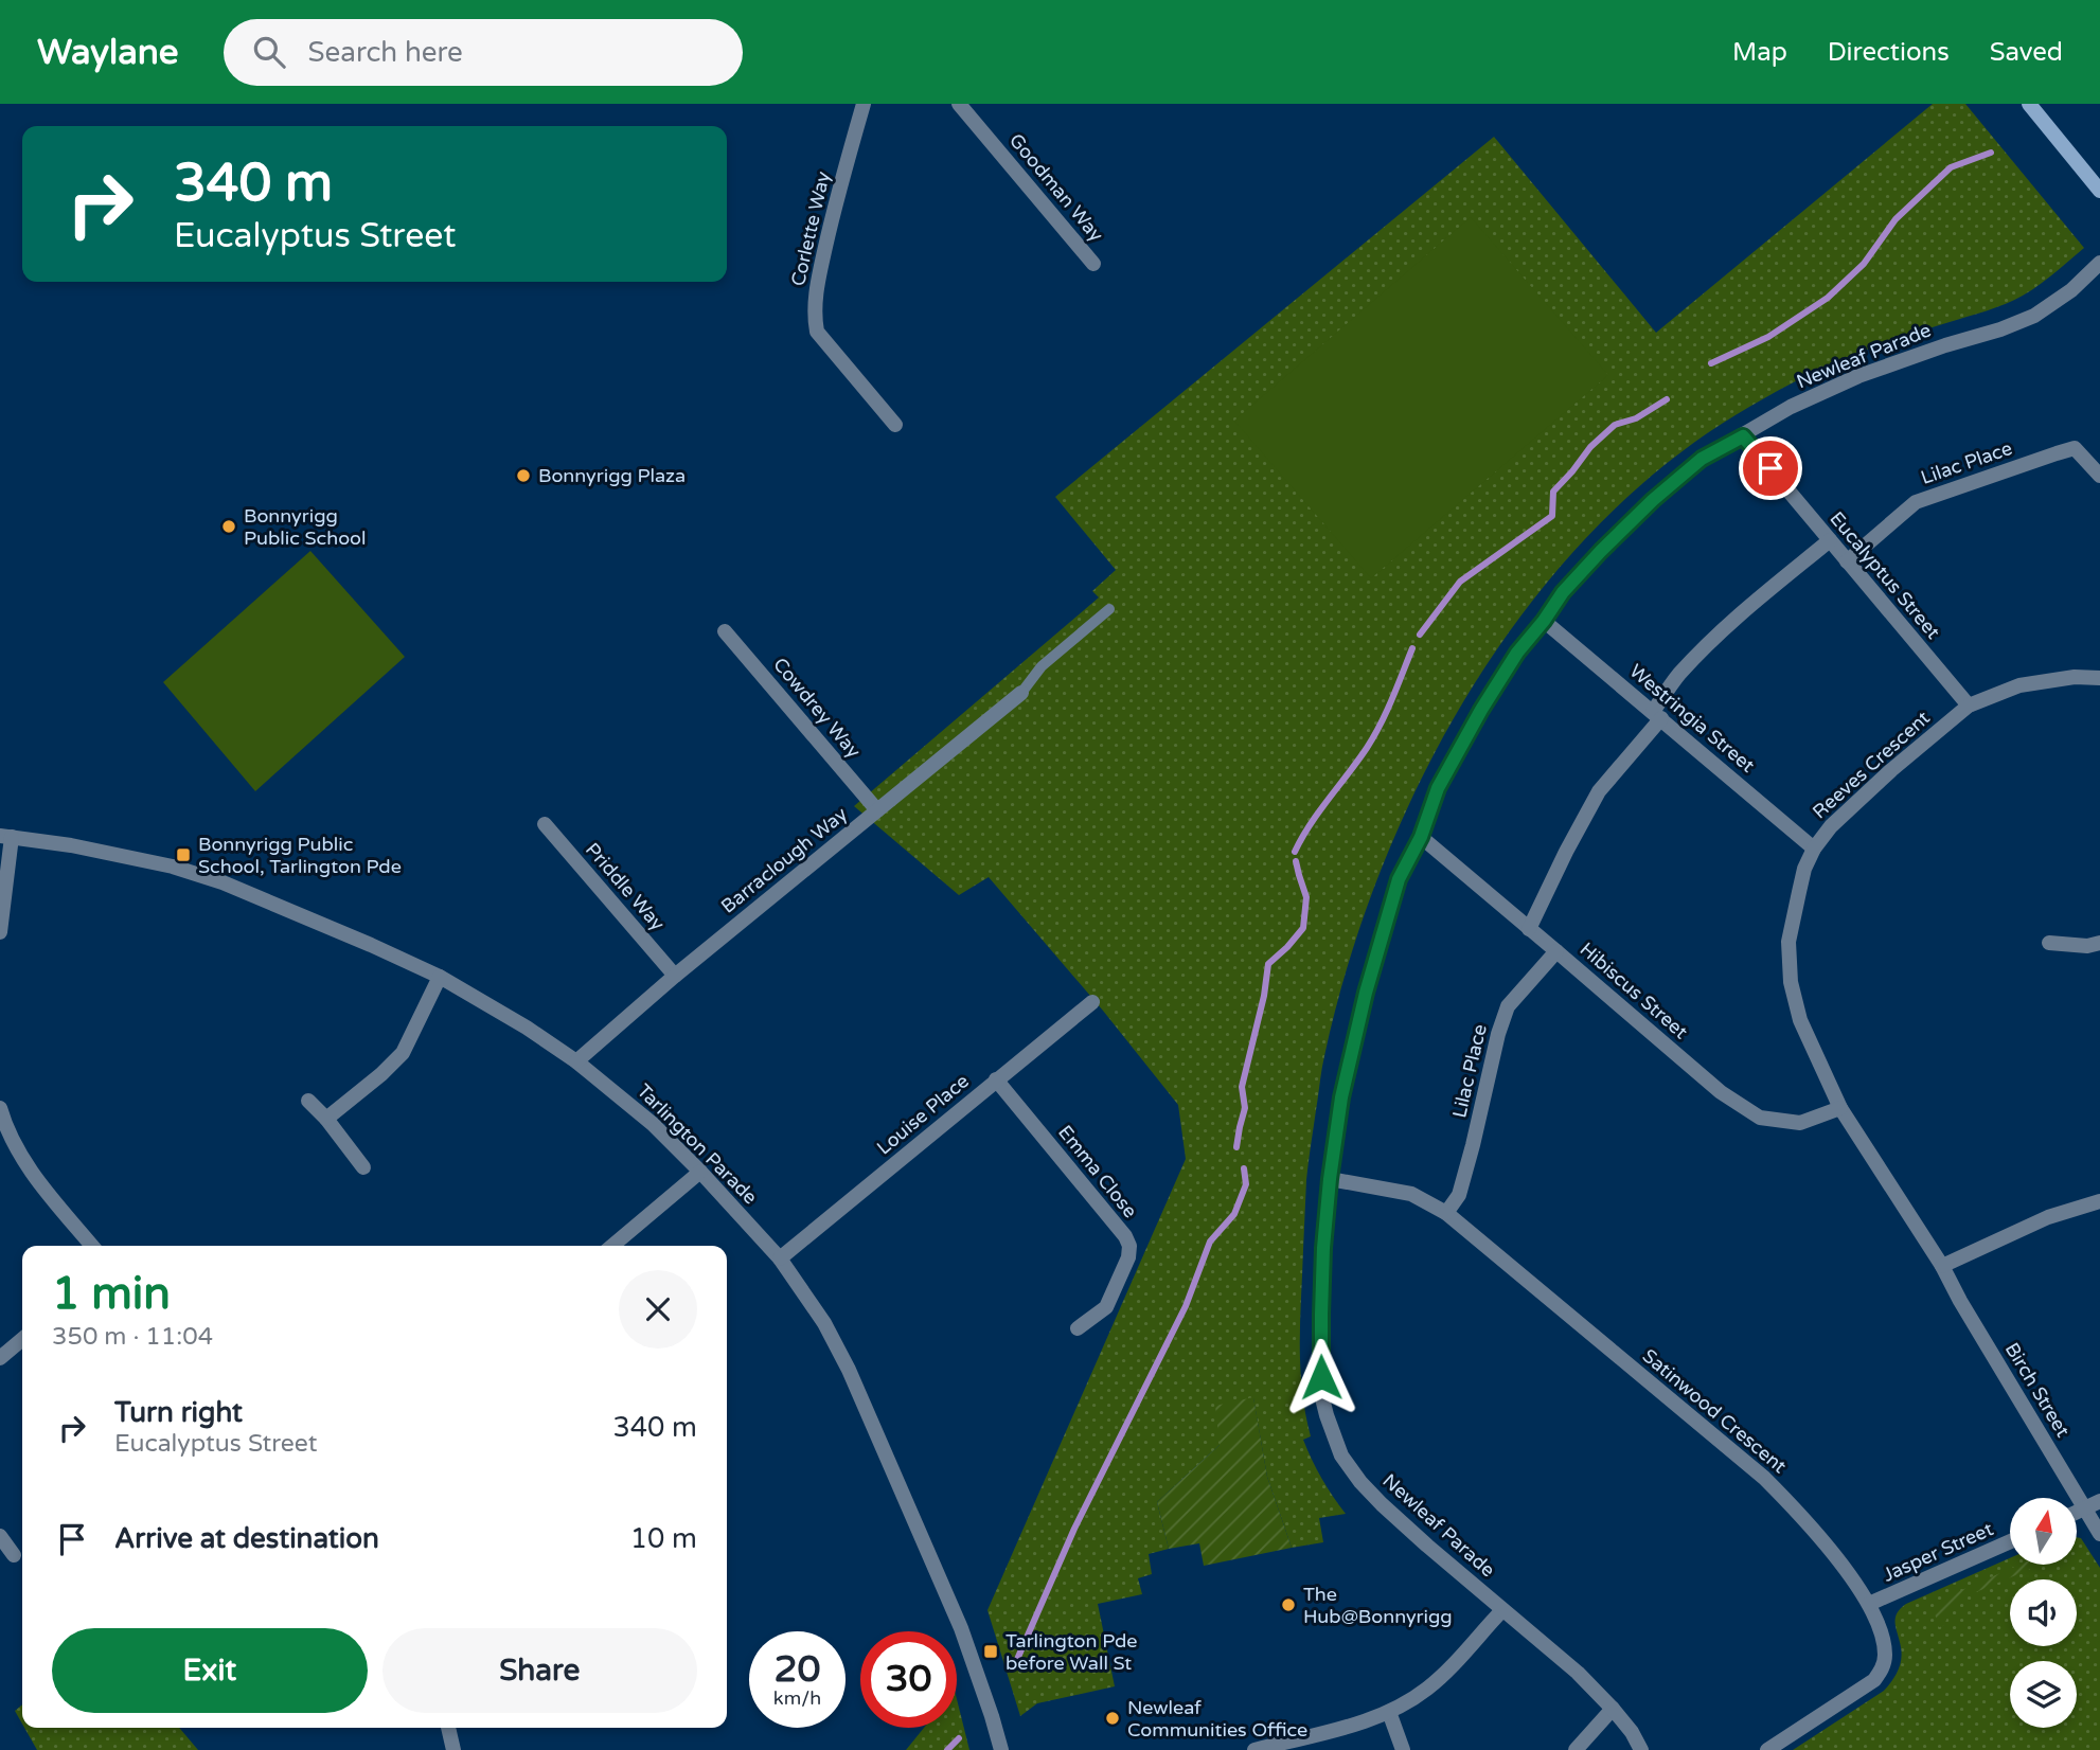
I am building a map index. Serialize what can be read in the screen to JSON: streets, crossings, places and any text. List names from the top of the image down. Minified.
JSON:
{"streets":{"street":["Goodman Way","Corlette Way","Newleaf Parade","Lilac Place","Eucalyptus Street","Cowdrey Way","Westringia Street","Reeves Crescent","Barraclough Way","Priddle Way","Hibiscus Street","Louise Place","Tarlington Parade","Emma Close","Birch Street","Satinwood Crescent","Jasper Street"]},"crossings":[["Newleaf Parade","Eucalyptus Street"],["Newleaf Parade","Westringia Street"],["Newleaf Parade","Hibiscus Street"],["Newleaf Parade","Satinwood Crescent"],["Lilac Place","Eucalyptus Street"],["Lilac Place","Hibiscus Street"],["Lilac Place","Satinwood Crescent"],["Eucalyptus Street","Reeves Crescent"],["Cowdrey Way","Barraclough Way"],["Westringia Street","Reeves Crescent"],["Reeves Crescent","Hibiscus Street"],["Reeves Crescent","Birch Street"],["Barraclough Way","Priddle Way"],["Barraclough Way","Tarlington Parade"],["Louise Place","Tarlington Parade"],["Louise Place","Emma Close"],["Satinwood Crescent","Jasper Street"]],"places":{"other":["Bonnyrigg Plaza","Bonnyrigg Public School","The Hub@Bonnyrigg","Newleaf Communities Office"],"transit":["Bonnyrigg Public School, Tarlington Pde","Tarlington Pde before Wall St"]},"north":"top","page":{"header":"Waylane","search":"Search here","nav":["Map","Directions","Saved"],"turn":["340 m","Eucalyptus Street"],"heading":["1 min","350 m · 11:04"],"list":[{"name":"Turn right","note":"Eucalyptus Street","value":"340 m"},{"name":"Arrive at destination","value":"10 m"}],"buttons":["Exit","Share"],"speed":"20 km/h","limit":"30"}}
